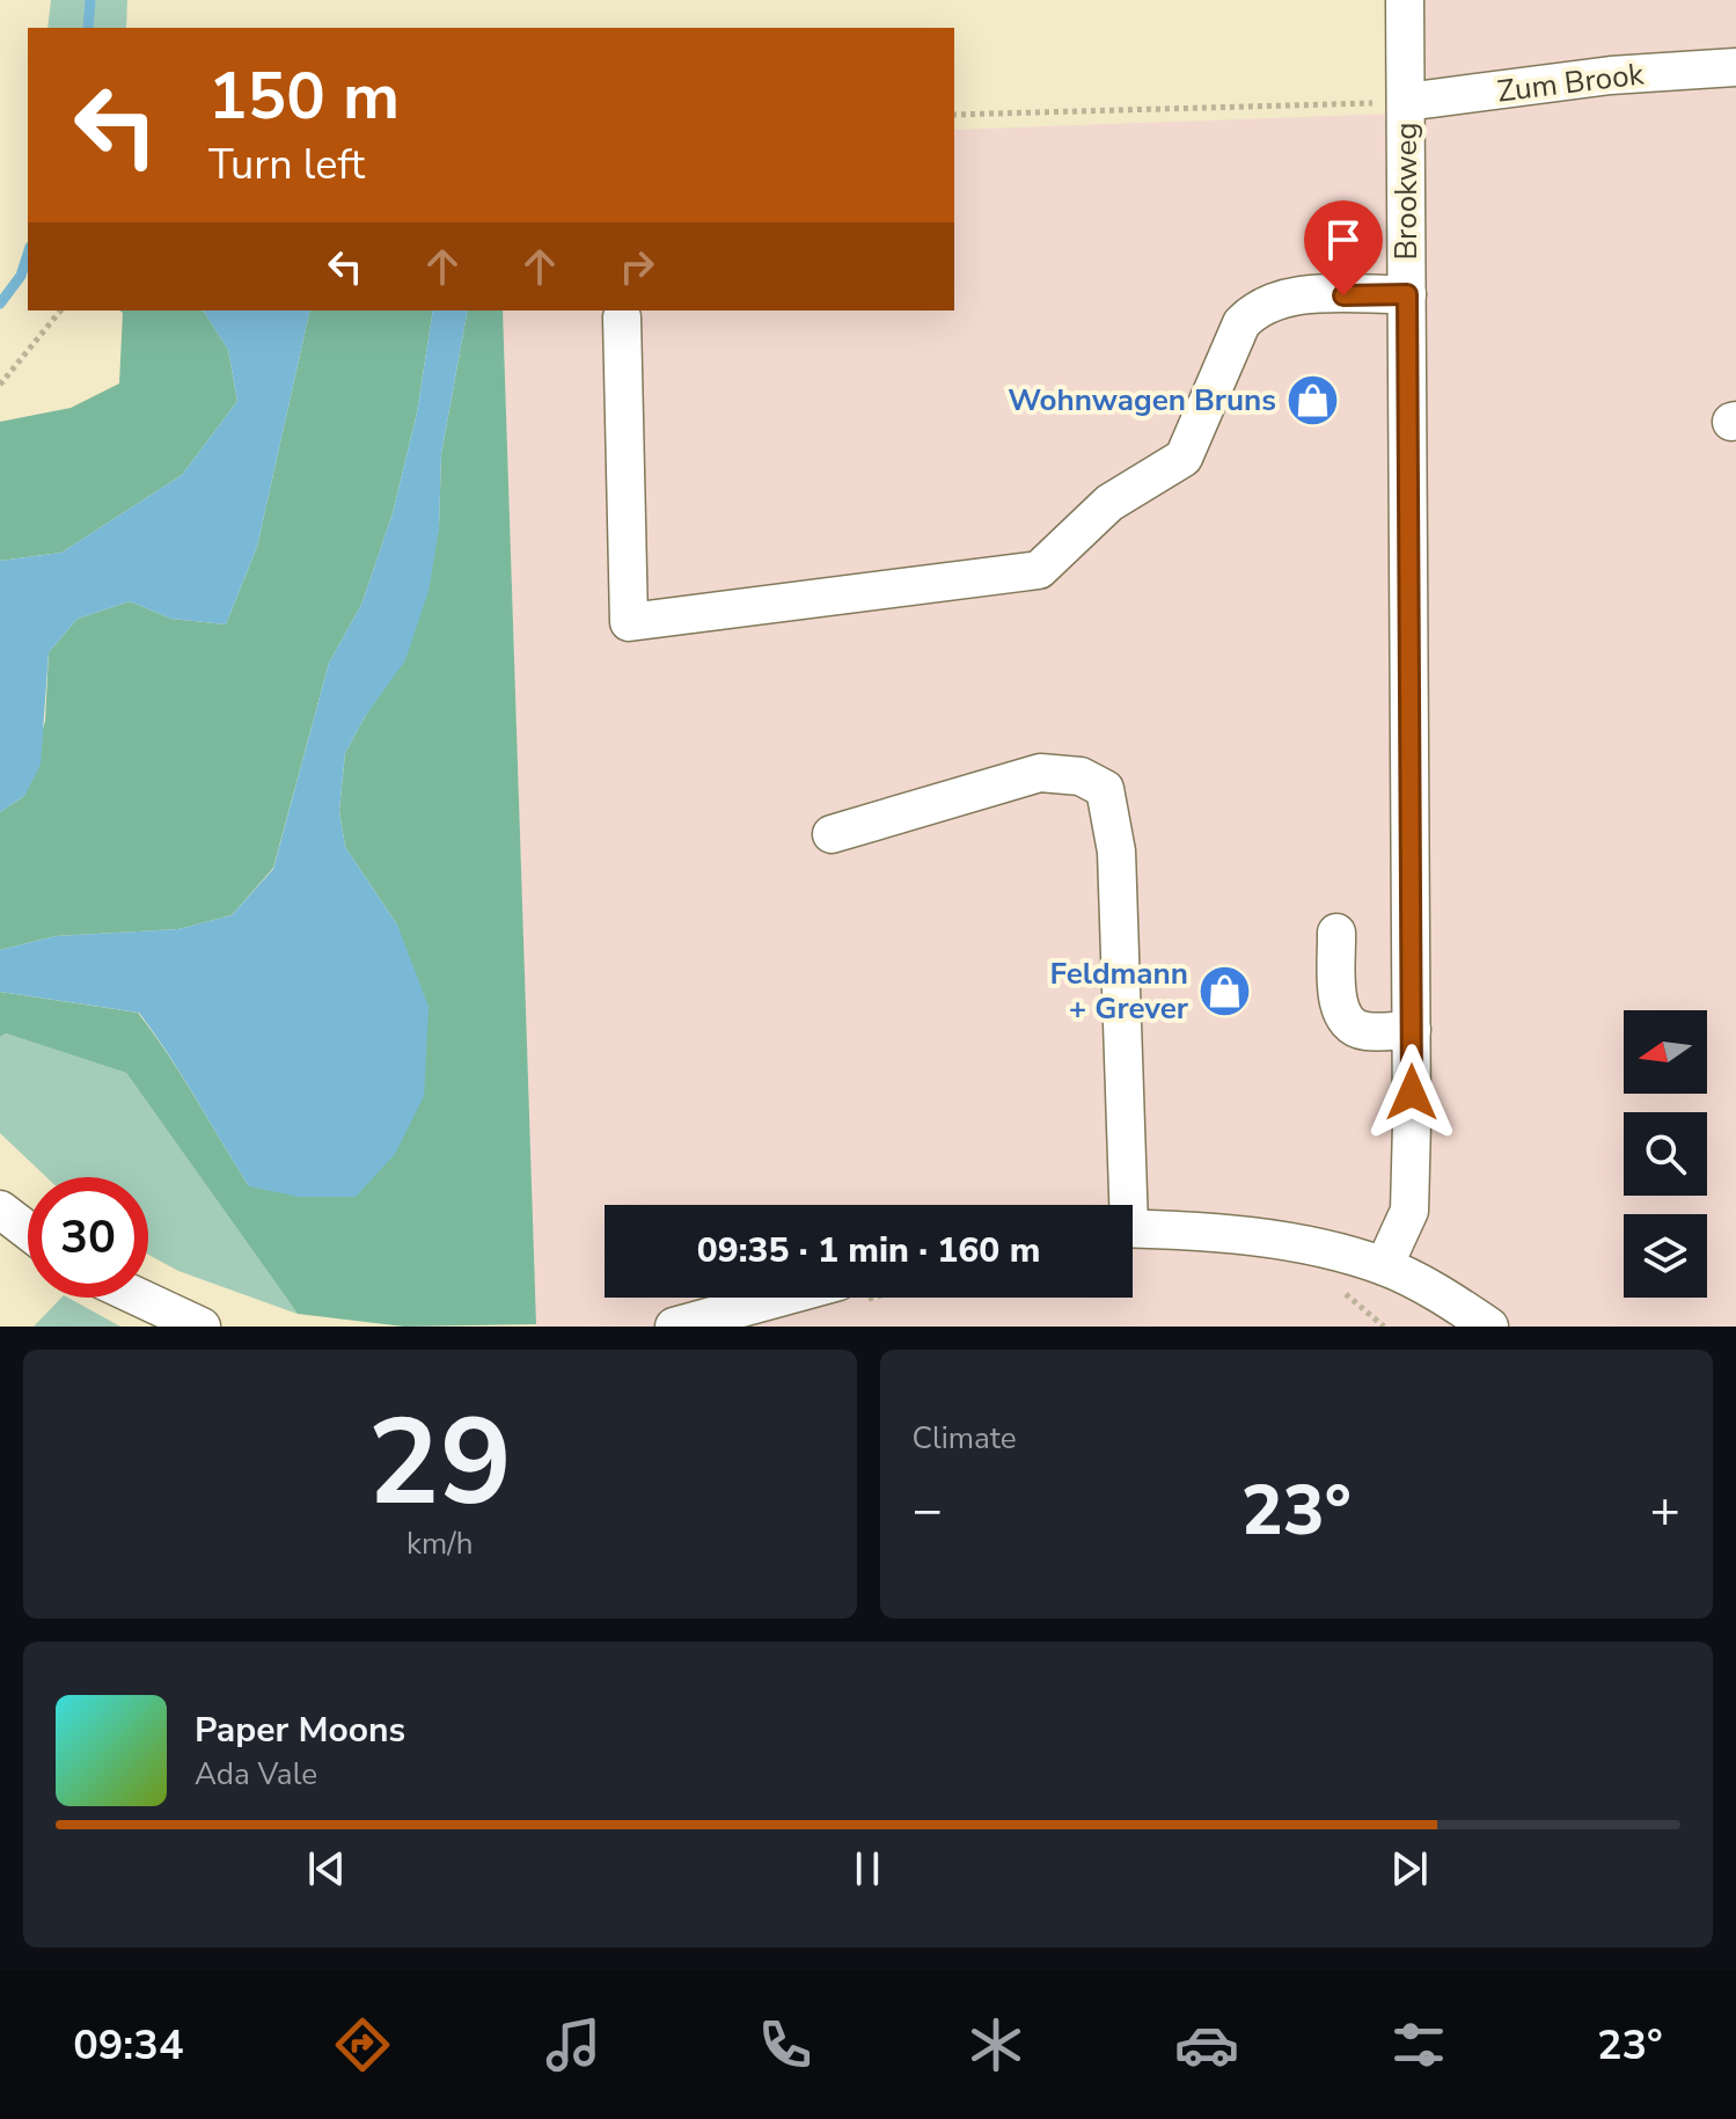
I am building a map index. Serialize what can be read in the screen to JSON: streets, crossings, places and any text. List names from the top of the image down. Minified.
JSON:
{"streets":{"street":["Zum Brook","Brookweg"]},"crossings":[["Zum Brook","Brookweg"]],"places":{"shop":["Wohnwagen Bruns","Feldmann + Grever"]},"north":"left","page":{"turn":["150 m","Turn left"],"limit":"30","trip":"09:35 · 1 min · 160 m","tile":[["29","km/h"],"Climate"],"heat":["−","23°","+"],"song":["Paper Moons","Ada Vale"],"tabs":["09:34","23°"]}}
